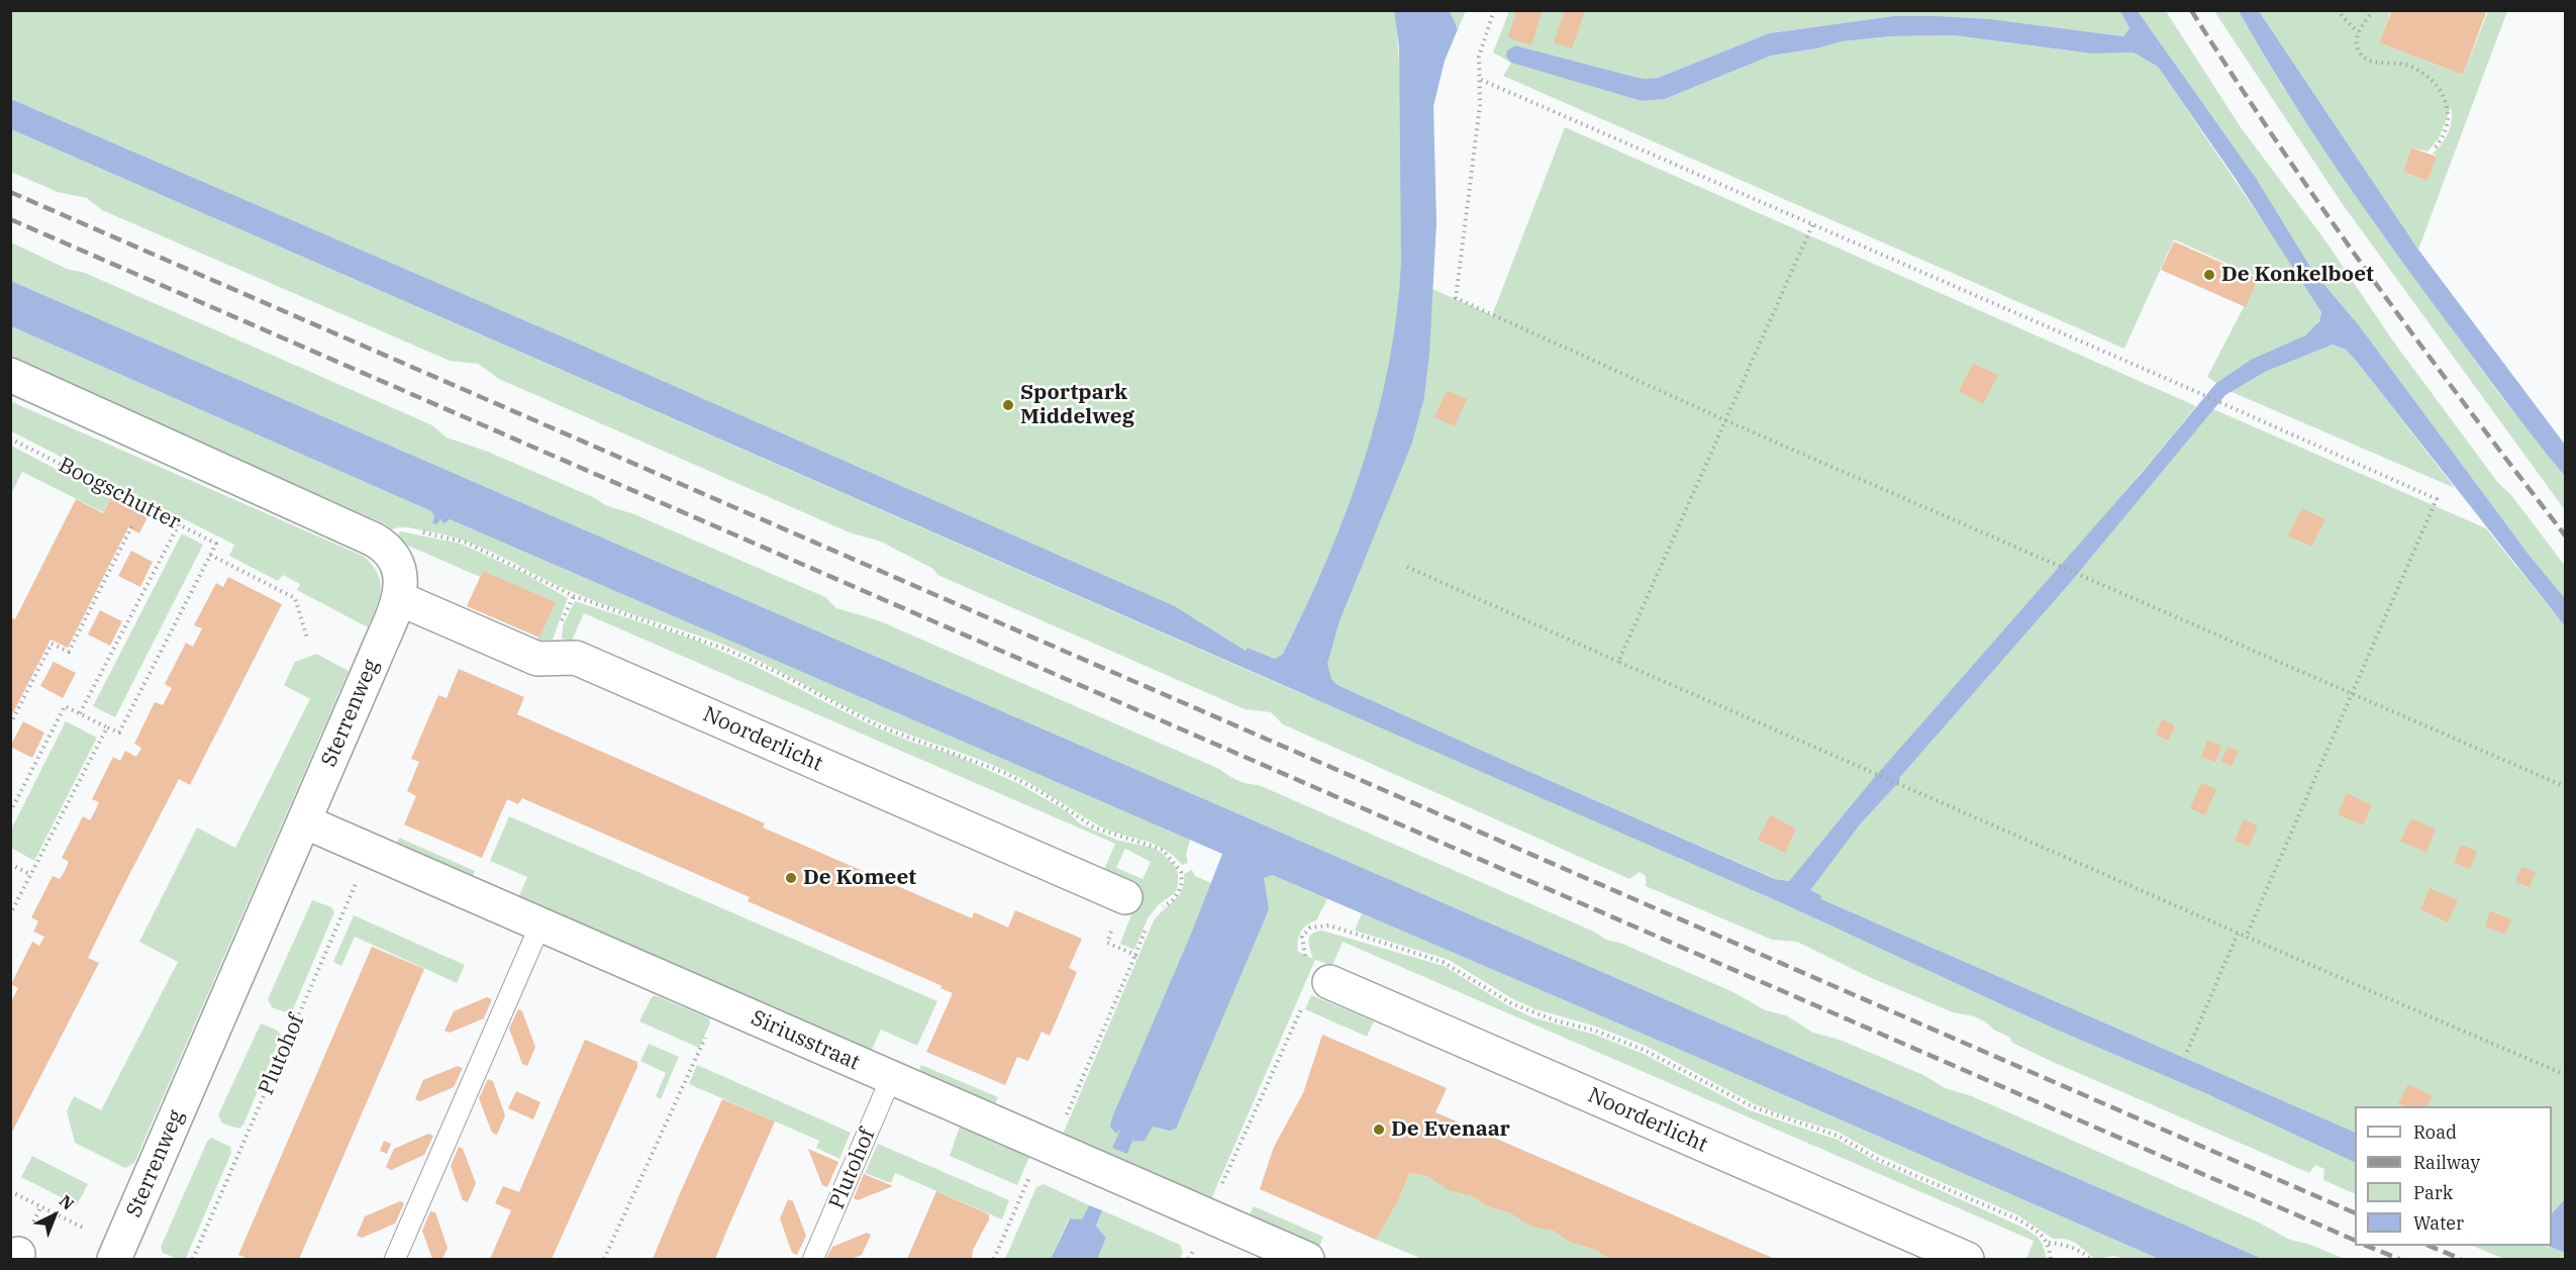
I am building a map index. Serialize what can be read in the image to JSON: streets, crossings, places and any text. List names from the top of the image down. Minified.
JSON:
{"streets":{"street":["Sterrenweg","Noorderlicht","Siriusstraat"],"lane":["Plutohof"],"path":["Boogschutter"]},"crossings":[["Sterrenweg","Noorderlicht"],["Sterrenweg","Siriusstraat"],["Siriusstraat","Plutohof"]],"places":["De Konkelboet","Sportpark Middelweg","De Komeet","De Evenaar"],"legend":["Road","Railway","Park","Water"],"north":"top right"}
